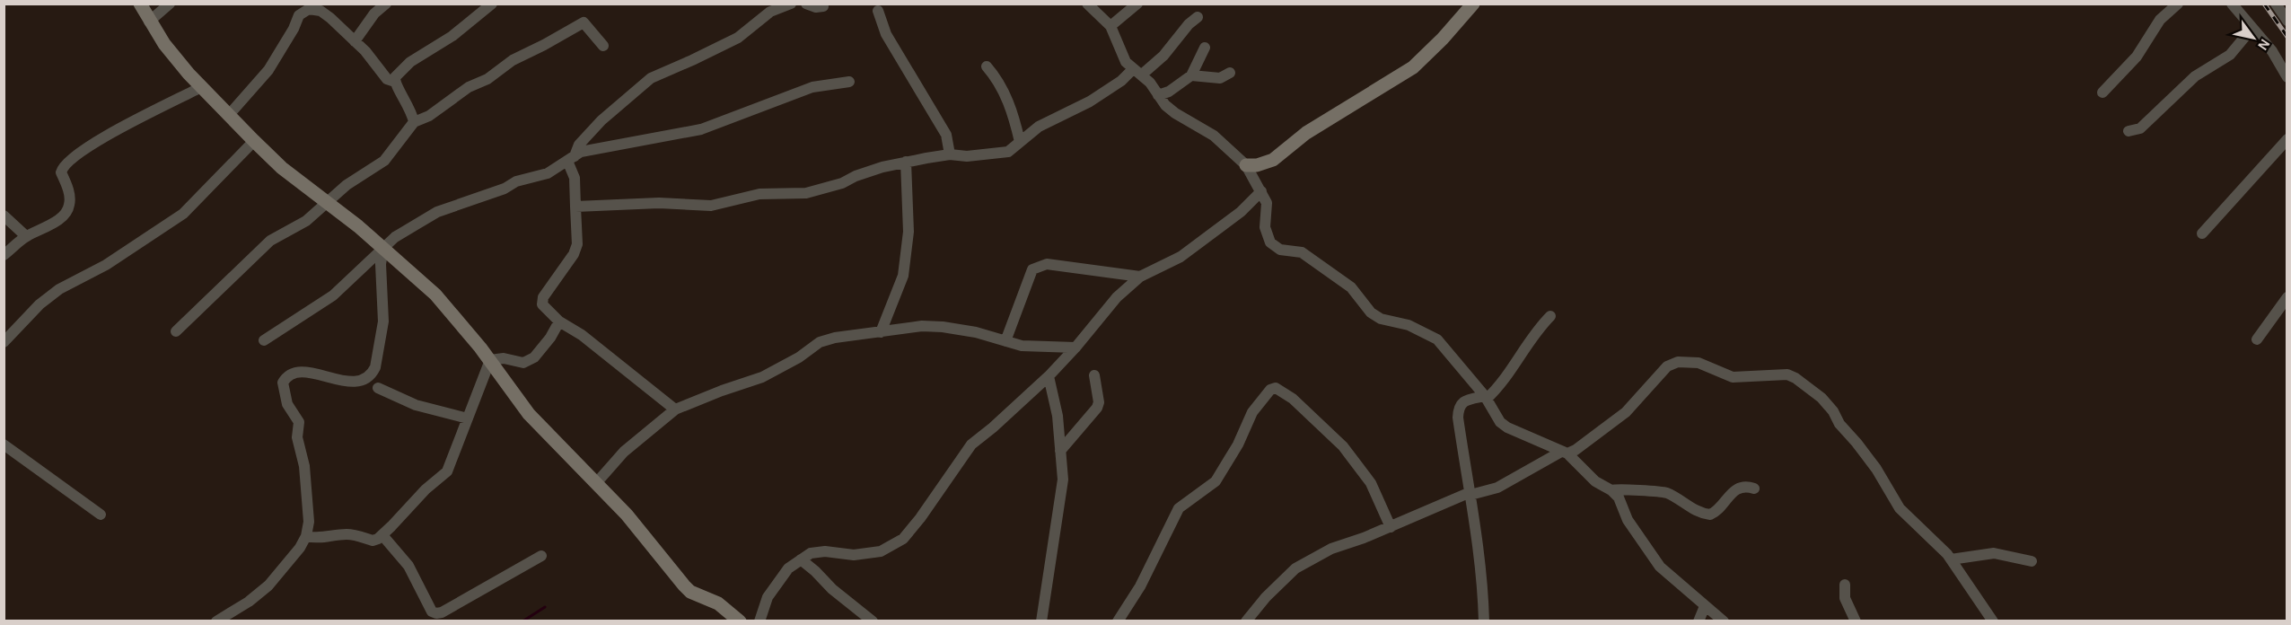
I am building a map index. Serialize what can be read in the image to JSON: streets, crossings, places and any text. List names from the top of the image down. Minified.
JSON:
{"north":"bottom right"}
